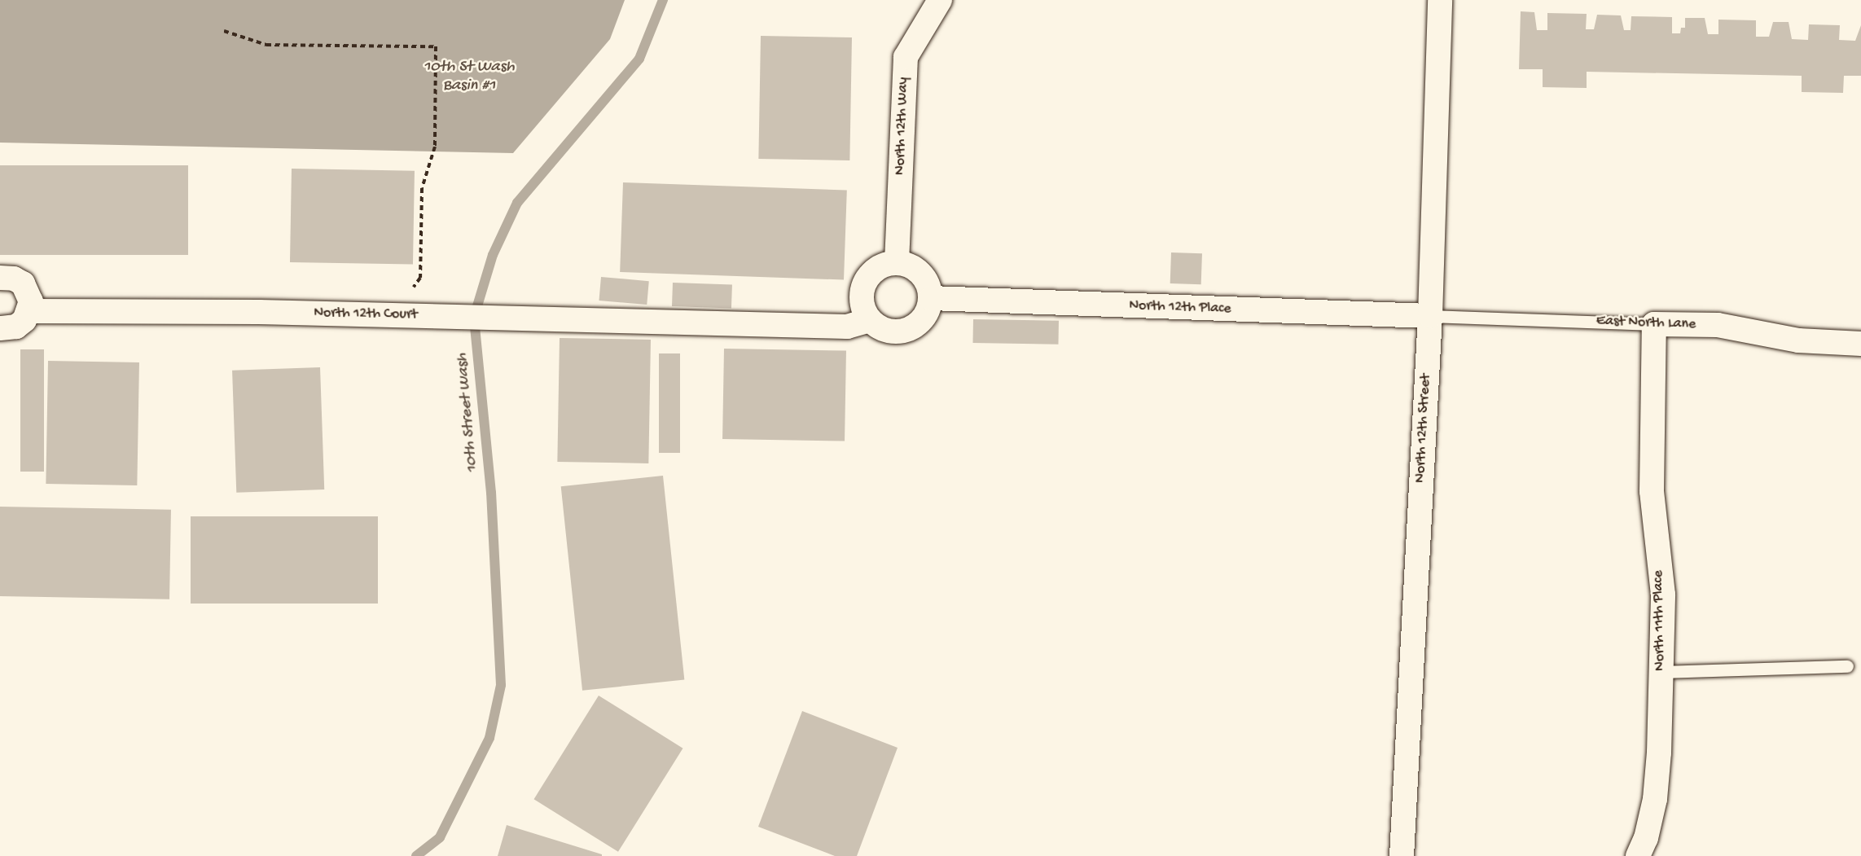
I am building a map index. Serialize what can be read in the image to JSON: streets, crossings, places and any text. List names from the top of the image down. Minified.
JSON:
{"streets":{"street":["North 12th Way","North 12th Place","North 12th Court","East North Lane","North 12th Street","North 11th Place"]},"crossings":[["North 12th Way","North 12th Place"],["North 12th Way","North 12th Court"],["North 12th Place","North 12th Court"],["North 12th Place","East North Lane"],["North 12th Place","North 12th Street"],["East North Lane","North 12th Street"],["East North Lane","North 11th Place"]],"water":["10th St Wash Basin #1","10th Street Wash"]}
